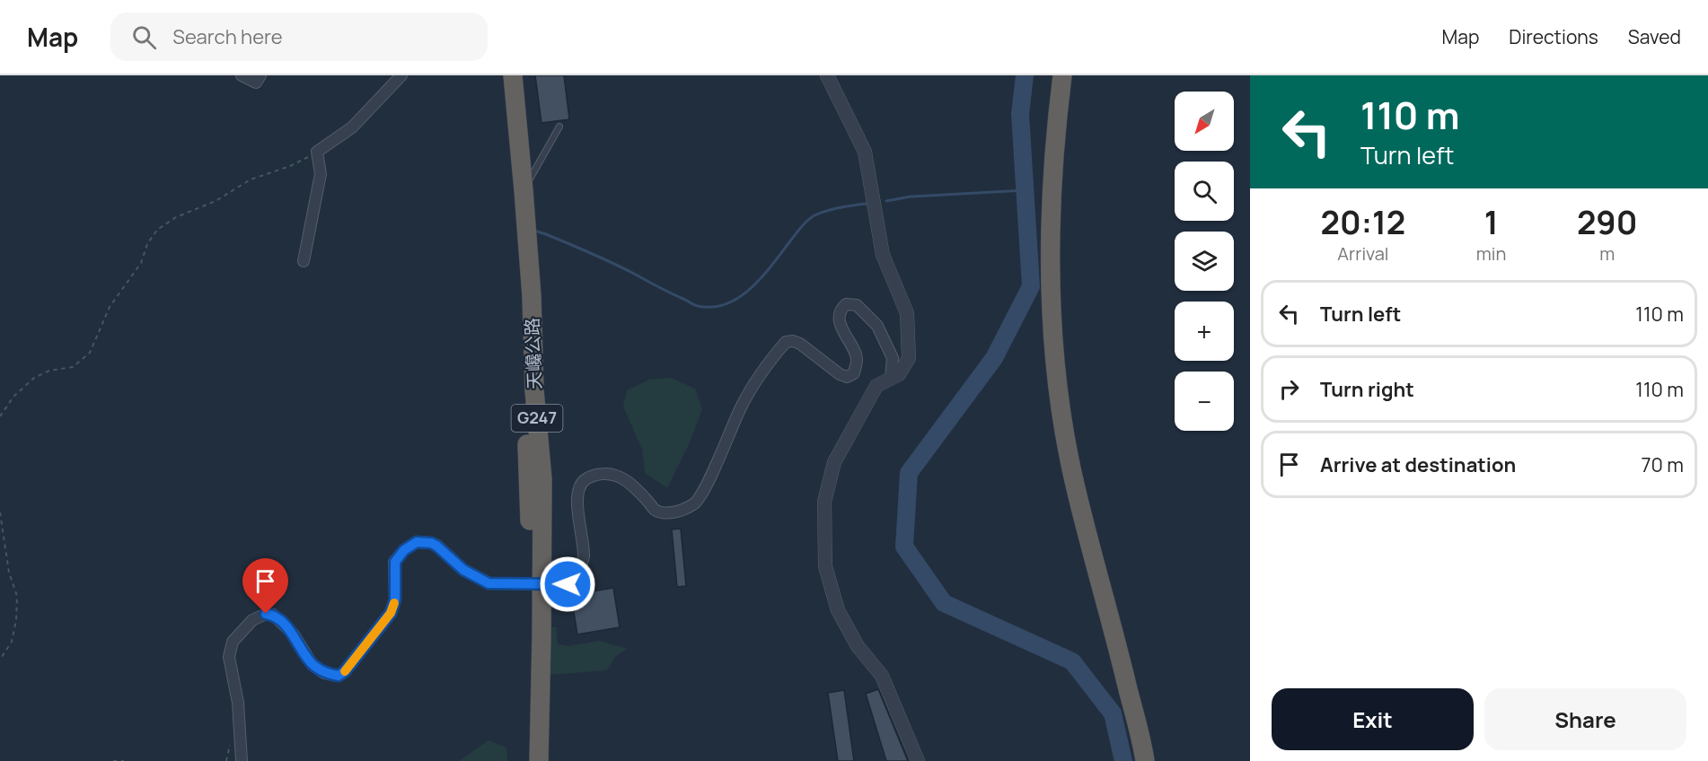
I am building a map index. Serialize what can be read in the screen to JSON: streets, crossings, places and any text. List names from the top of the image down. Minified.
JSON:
{"streets":{"highway":["天巉公路","G247"]},"north":"bottom left","page":{"header":"Map","search":"Search here","nav":["Map","Directions","Saved"],"turn":["110 m","Turn left"],"map_buttons":["+","−"],"eta":["20:12","Arrival","1","min","290","m"],"list":[{"name":"Turn left","value":"110 m"},{"name":"Turn right","value":"110 m"},{"name":"Arrive at destination","value":"70 m"}],"buttons":["Exit","Share"]}}
